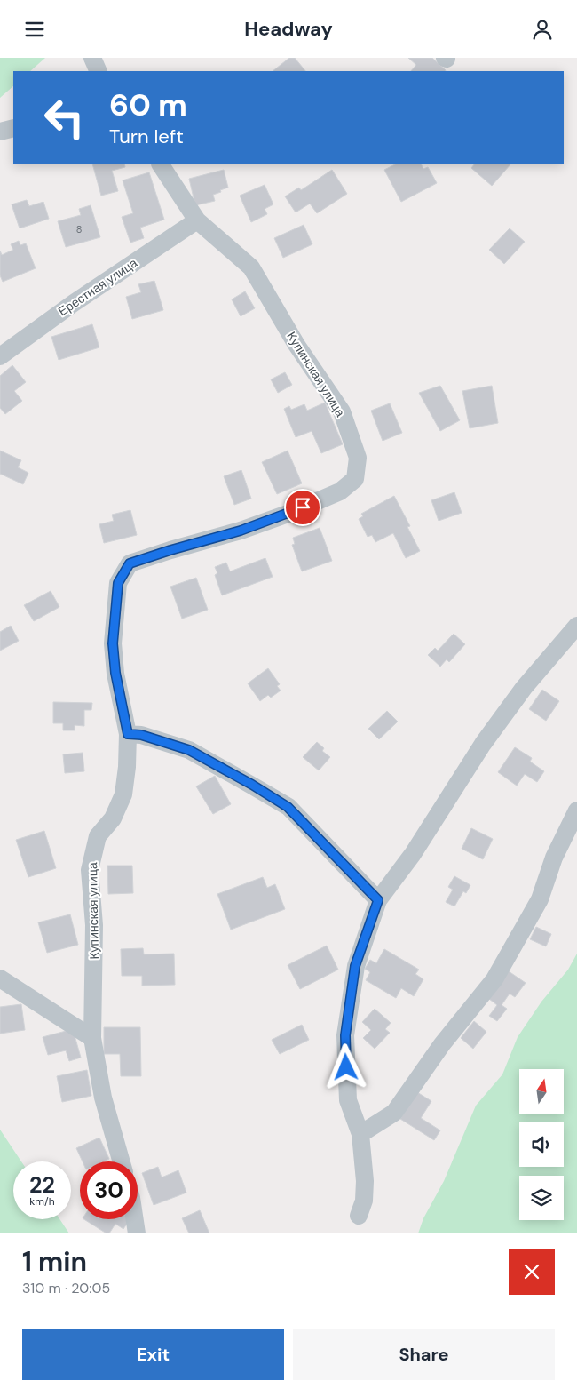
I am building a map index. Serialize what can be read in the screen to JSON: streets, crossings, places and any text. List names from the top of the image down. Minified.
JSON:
{"streets":{"street":["Ерестная улица","Купинская улица"]},"crossings":[["Ерестная улица","Купинская улица"]],"house_numbers":["8"],"north":"top","page":{"header":"Headway","turn":["60 m","Turn left"],"speed":"22 km/h","limit":"30","heading":["1 min","310 m · 20:05"],"buttons":["Exit","Share"]}}
